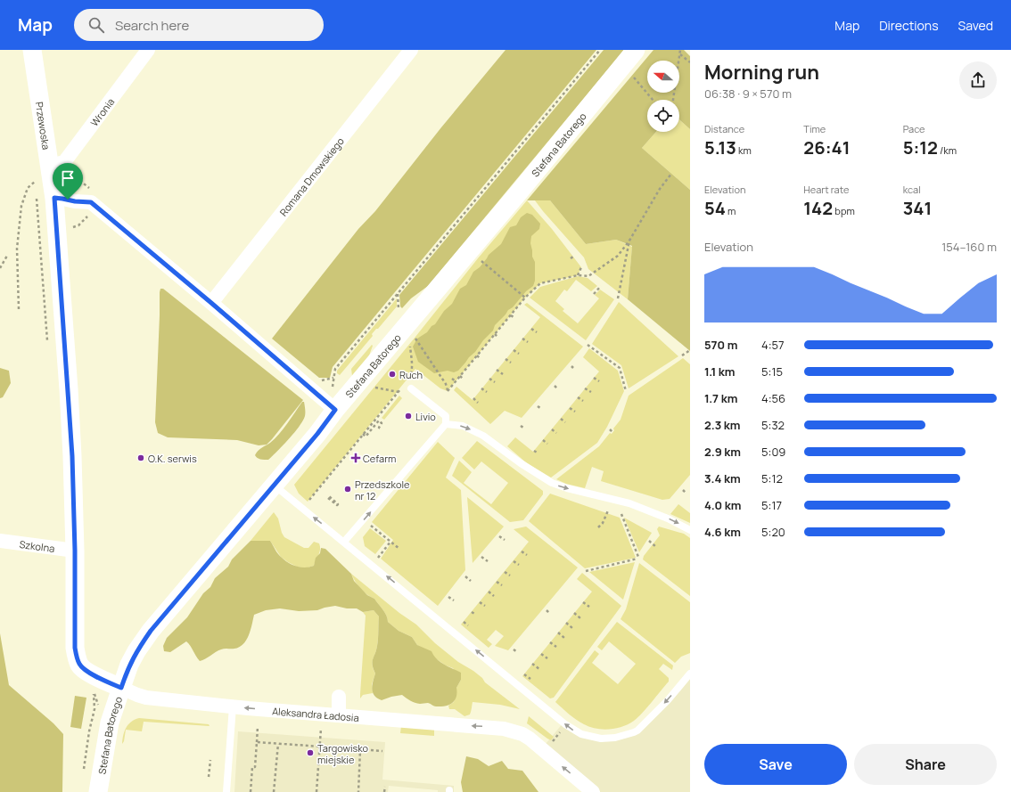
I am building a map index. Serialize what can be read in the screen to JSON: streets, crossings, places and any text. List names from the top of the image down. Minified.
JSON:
{"streets":{"street":["Wronia","Przewoska","Stefana Batorego","Romana Dmowskiego","Szkolna","Aleksandra Ładosia"]},"crossings":[["Wronia","Przewoska"],["Przewoska","Stefana Batorego"],["Przewoska","Szkolna"],["Przewoska","Aleksandra Ładosia"],["Stefana Batorego","Aleksandra Ładosia"]],"one_way":["Aleksandra Ładosia"],"places":{"other":["Ruch","Livio","O.K. serwis","Przedszkole nr 12","Targowisko miejskie"],"health":["Cefarm"]},"north":"left","page":{"header":"Map","search":"Search here","nav":["Map","Directions","Saved"],"heading":["Morning run","06:38 · 9 × 570 m"],"stats":[["Distance","5.13 km"],["Time","26:41"],["Pace","5:12 /km"],["Elevation","54 m"],["Heart rate","142 bpm"],["kcal","341"]],"chart":["Elevation","154–160 m"],"list":[{"name":"570 m","note":"4:57"},{"name":"1.1 km","note":"5:15"},{"name":"1.7 km","note":"4:56"},{"name":"2.3 km","note":"5:32"},{"name":"2.9 km","note":"5:09"},{"name":"3.4 km","note":"5:12"},{"name":"4.0 km","note":"5:17"},{"name":"4.6 km","note":"5:20"}],"buttons":["Save","Share"]}}
